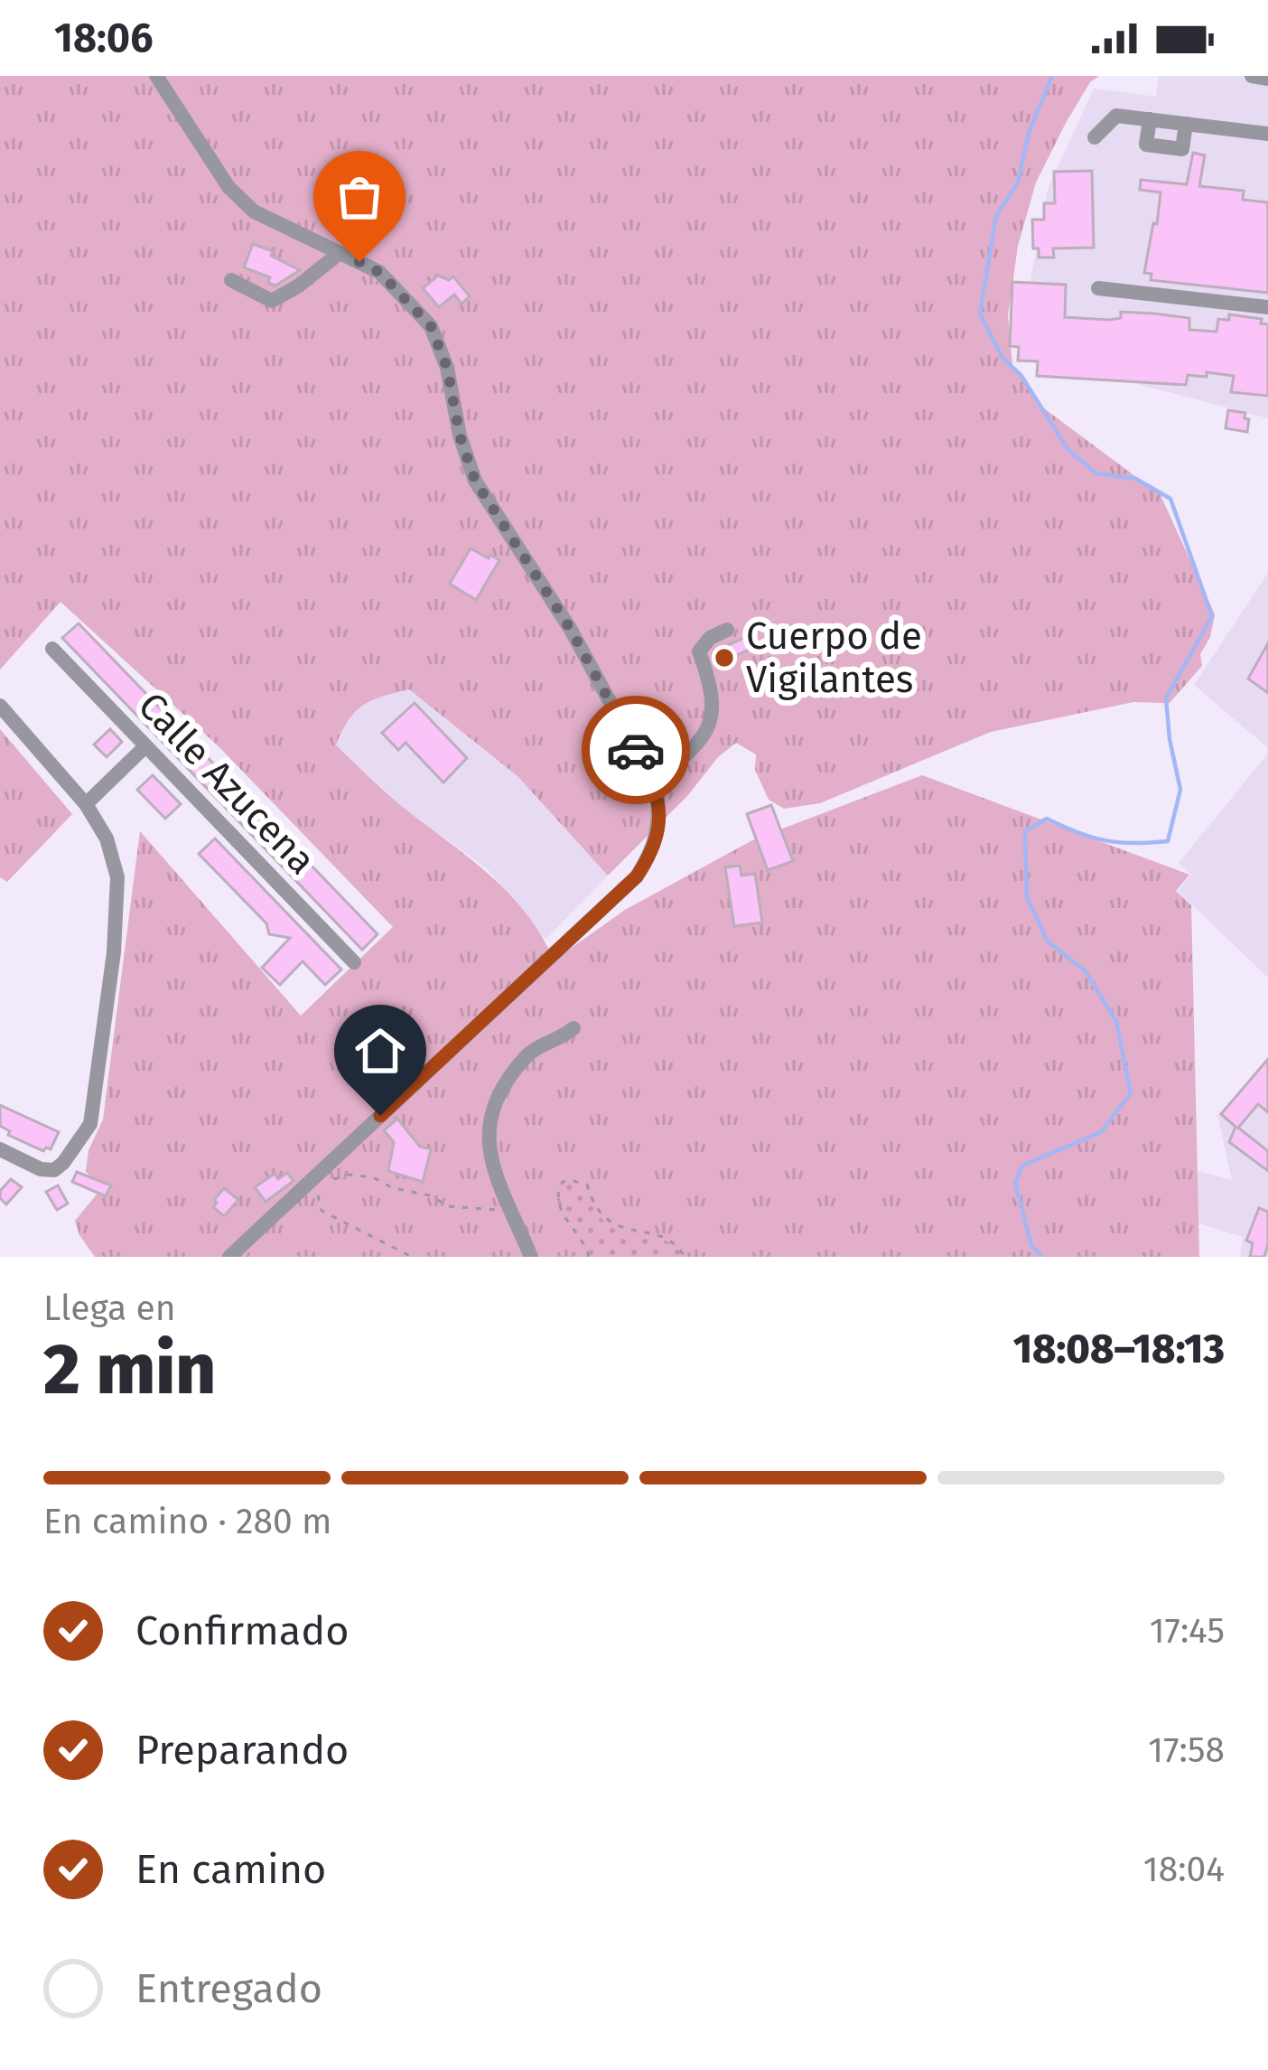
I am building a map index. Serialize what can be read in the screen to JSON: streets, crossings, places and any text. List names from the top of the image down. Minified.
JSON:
{"streets":{"street":["Calle Azucena"]},"places":["Cuerpo de Vigilantes"],"page":{"status":"18:06","heading":["2 min","Llega en","18:08–18:13"],"bar":"En camino · 280 m","list":[["Confirmado","17:45"],["Preparando","17:58"],["En camino","18:04"],"Entregado"]}}
